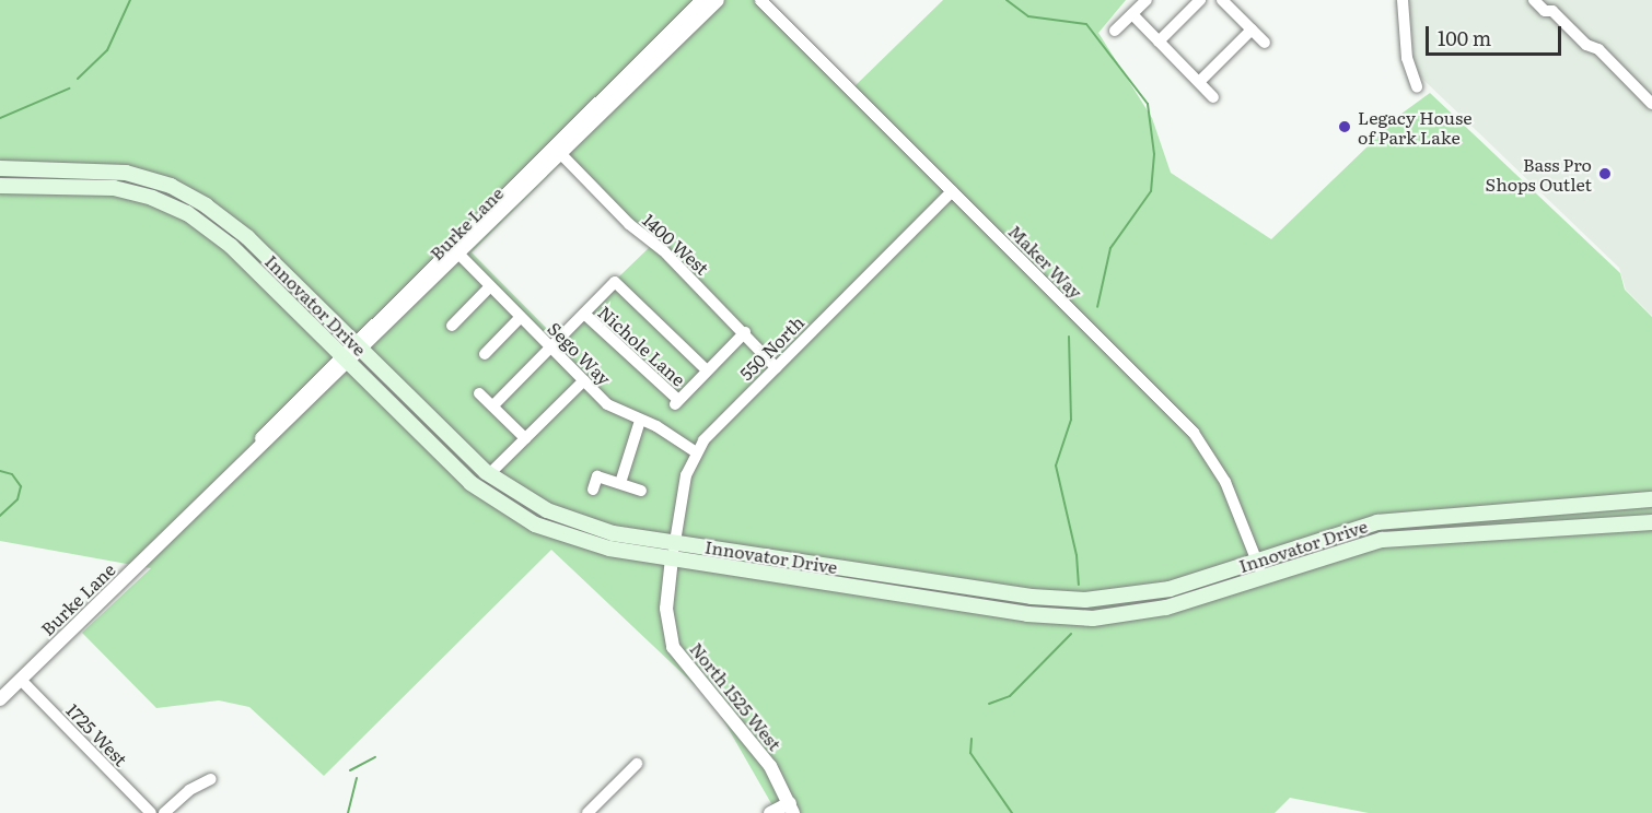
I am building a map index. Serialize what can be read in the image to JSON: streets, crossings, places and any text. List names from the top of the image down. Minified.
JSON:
{"streets":{"main road":["Innovator Drive"],"street":["Burke Lane","1400 West","Maker Way","Nichole Lane","550 North","Sego Way","North 1525 West","1725 West"]},"crossings":[["Burke Lane","1400 West"],["Burke Lane","Innovator Drive"],["Burke Lane","Sego Way"],["Burke Lane","1725 West"],["1400 West","550 North"],["Maker Way","Innovator Drive"],["Maker Way","550 North"],["Innovator Drive","550 North"],["Innovator Drive","North 1525 West"],["550 North","Sego Way"],["550 North","North 1525 West"]],"places":["Legacy House of Park Lake","Bass Pro Shops Outlet"],"scale_bar":"100 m"}
